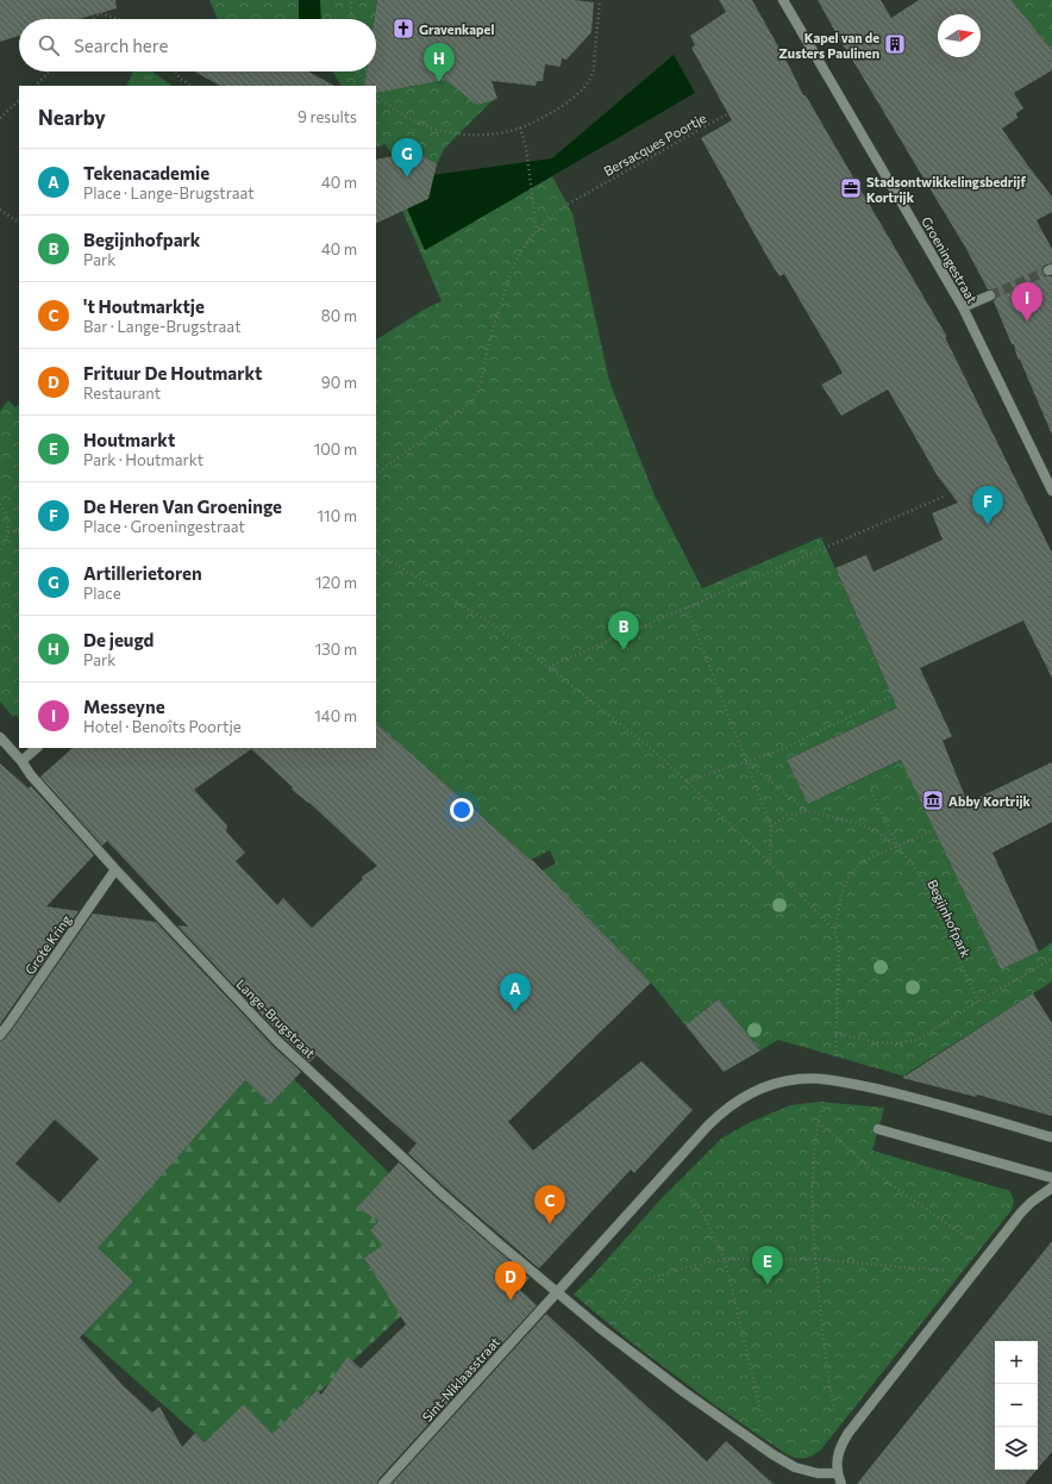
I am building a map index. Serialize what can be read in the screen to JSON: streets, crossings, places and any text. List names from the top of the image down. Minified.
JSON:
{"streets":{"street":["Groeningestraat","Grote Kring","Lange-Brugstraat","Sint-Niklaasstraat"],"path":["Bersacques Poortje","Begijnhofpark"]},"crossings":[["Grote Kring","Lange-Brugstraat"],["Lange-Brugstraat","Sint-Niklaasstraat"]],"places":{"church":["Gravenkapel"],"building":["Kapel van de Zusters Paulinen"],"office":["Stadsontwikkelingsbedrijf Kortrijk"],"museum":["Abby Kortrijk"]},"north":"right","page":{"search":"Search here","pins":["H","G","I","F","B","A","C","E","D"],"heading":["Nearby","9 results"],"list":[{"mark":"A","name":"Tekenacademie","note":"Place · Lange-Brugstraat","value":"40 m"},{"mark":"B","name":"Begijnhofpark","note":"Park","value":"40 m"},{"mark":"C","name":"'t Houtmarktje","note":"Bar · Lange-Brugstraat","value":"80 m"},{"mark":"D","name":"Frituur De Houtmarkt","note":"Restaurant","value":"90 m"},{"mark":"E","name":"Houtmarkt","note":"Park · Houtmarkt","value":"100 m"},{"mark":"F","name":"De Heren Van Groeninge","note":"Place · Groeningestraat","value":"110 m"},{"mark":"G","name":"Artillerietoren","note":"Place","value":"120 m"},{"mark":"H","name":"De jeugd","note":"Park","value":"130 m"},{"mark":"I","name":"Messeyne","note":"Hotel · Benoîts Poortje","value":"140 m"}],"map_buttons":["+","−"]}}
